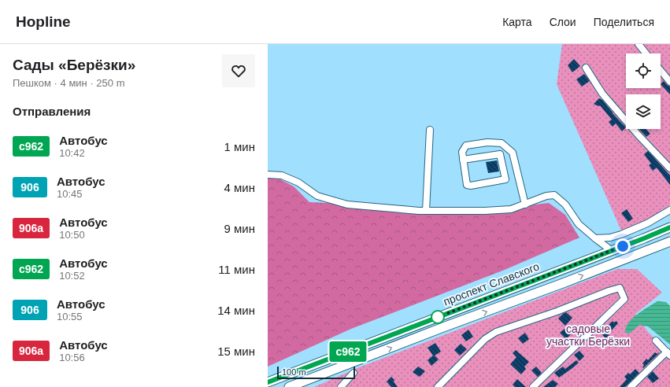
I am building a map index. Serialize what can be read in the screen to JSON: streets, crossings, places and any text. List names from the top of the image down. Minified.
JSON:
{"streets":{"main road":["проспект Славского"]},"parks":["садовые участки Берёзки"],"lines":["bus line с962"],"scale_bar":"100 m","page":{"header":"Hopline","nav":["Карта","Слои","Поделиться"],"heading":[["Сады «Берёзки»","Пешком · 4 мин · 250 m"],"Отправления"],"on_map":"с962","list":[{"mark":"с962","name":"Автобус","note":"10:42","value":"1 мин"},{"mark":"906","name":"Автобус","note":"10:45","value":"4 мин"},{"mark":"906а","name":"Автобус","note":"10:50","value":"9 мин"},{"mark":"с962","name":"Автобус","note":"10:52","value":"11 мин"},{"mark":"906","name":"Автобус","note":"10:55","value":"14 мин"},{"mark":"906а","name":"Автобус","note":"10:56","value":"15 мин"}],"scale":"100 m"}}
